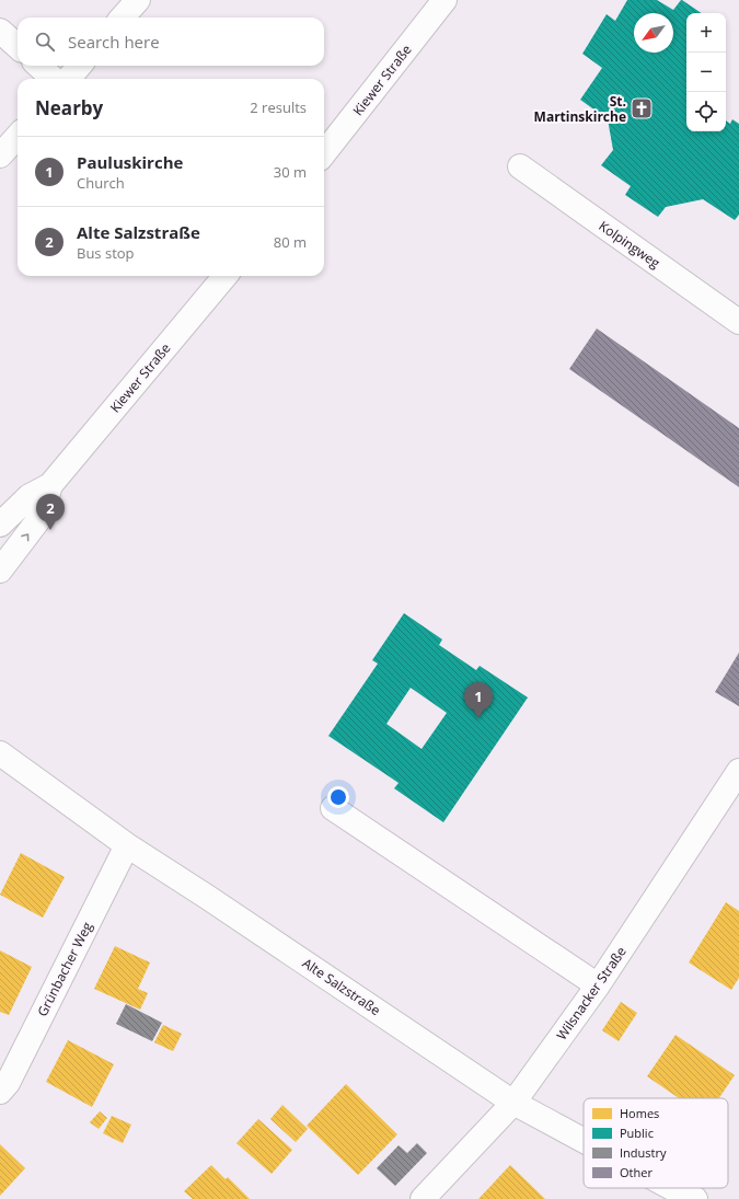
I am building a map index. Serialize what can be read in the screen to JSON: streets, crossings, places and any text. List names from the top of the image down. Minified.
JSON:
{"streets":{"street":["Kiewer Straße","Kolpingweg","Grünbacher Weg","Alte Salzstraße","Wilsnacker Straße"]},"crossings":[["Grünbacher Weg","Alte Salzstraße"],["Alte Salzstraße","Wilsnacker Straße"]],"places":{"church":["St. Martinskirche"]},"legend":["Homes","Public","Industry","Other"],"north":"bottom left","page":{"map_buttons":["+","−"],"search":"Search here","heading":["Nearby","2 results"],"list":[{"mark":"1","name":"Pauluskirche","note":"Church","value":"30 m"},{"mark":"2","name":"Alte Salzstraße","note":"Bus stop","value":"80 m"}],"pins":["2","1"]}}
